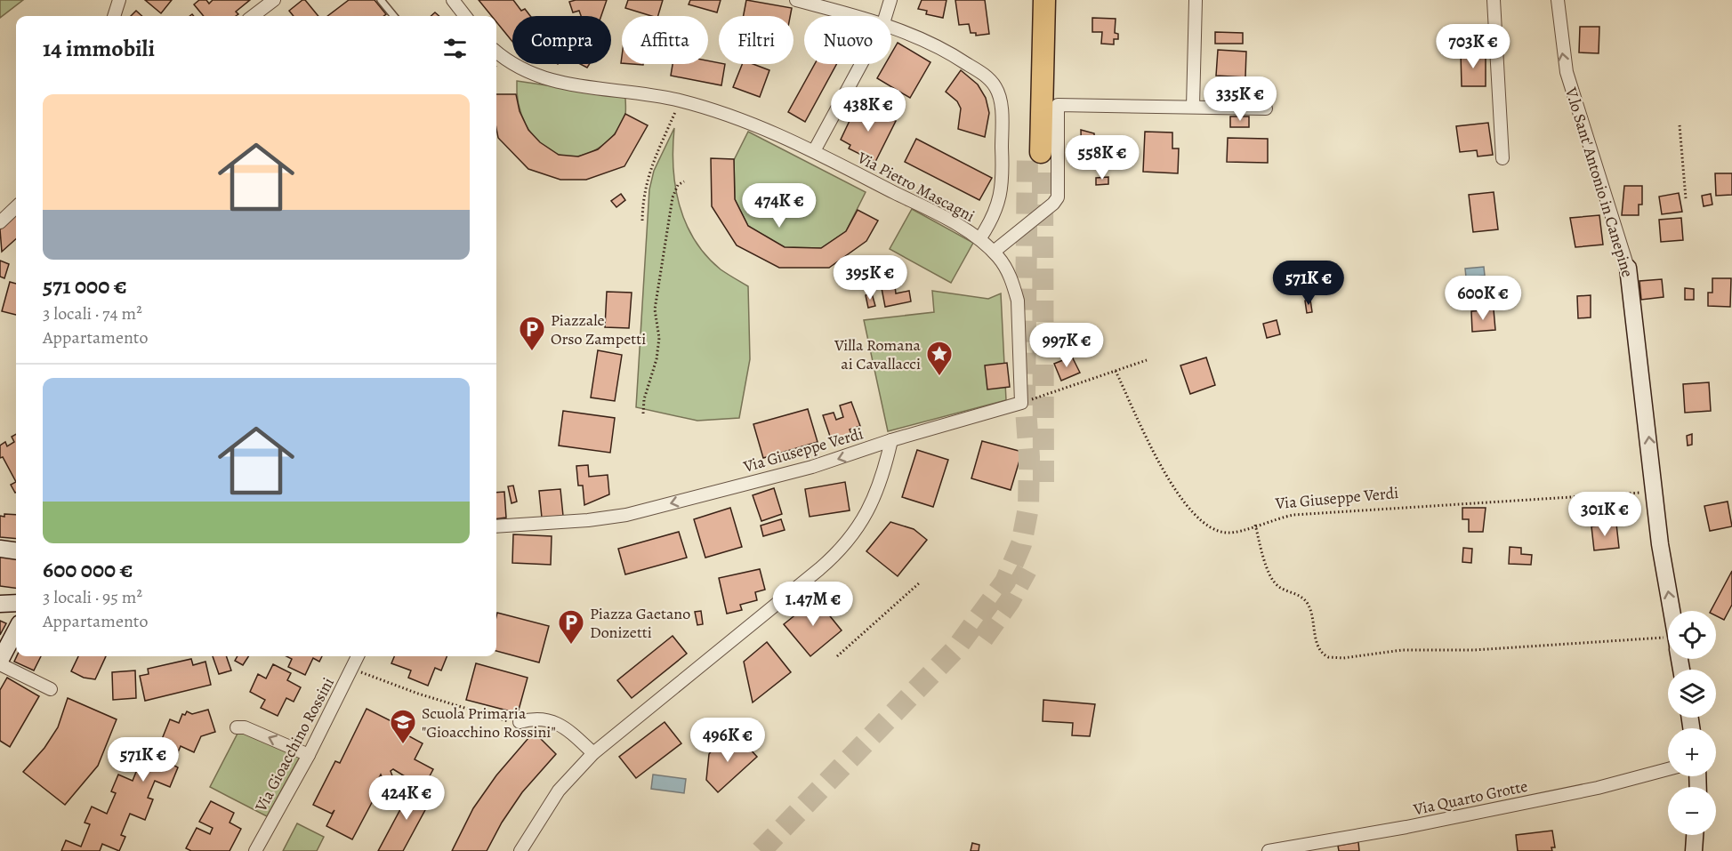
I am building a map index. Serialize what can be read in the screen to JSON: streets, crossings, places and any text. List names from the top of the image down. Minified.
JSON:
{"streets":{"main road":["V.lo Sant' Antonio in Canepine"],"street":["Via Pietro Mascagni","Via Giuseppe Verdi","Via Gioacchino Rossini","Via Quarto Grotte"]},"crossings":[["V.lo Sant' Antonio in Canepine","Via Giuseppe Verdi"],["Via Pietro Mascagni","Via Giuseppe Verdi"]],"one_way":["V.lo Sant' Antonio in Canepine"],"places":{"parking":["Piazzale Orso Zampetti","Piazza Gaetano Donizetti"],"place":["Villa Romana ai Cavallacci"],"school or university":["Scuola Primaria \"Gioacchino Rossini\""]},"page":{"chip":["Compra","Affitta","Filtri","Nuovo"],"heading":"14 immobili","price":["703K €","335K €","438K €","558K €","474K €","395K €","571K €","600K €","997K €","301K €","1.47M €","496K €","571K €","424K €"],"list":[{"name":"571 000 €","note":"3 locali · 74 m² · Appartamento"},{"name":"600 000 €","note":"3 locali · 95 m² · Appartamento"}],"map_buttons":["+","−"]}}
